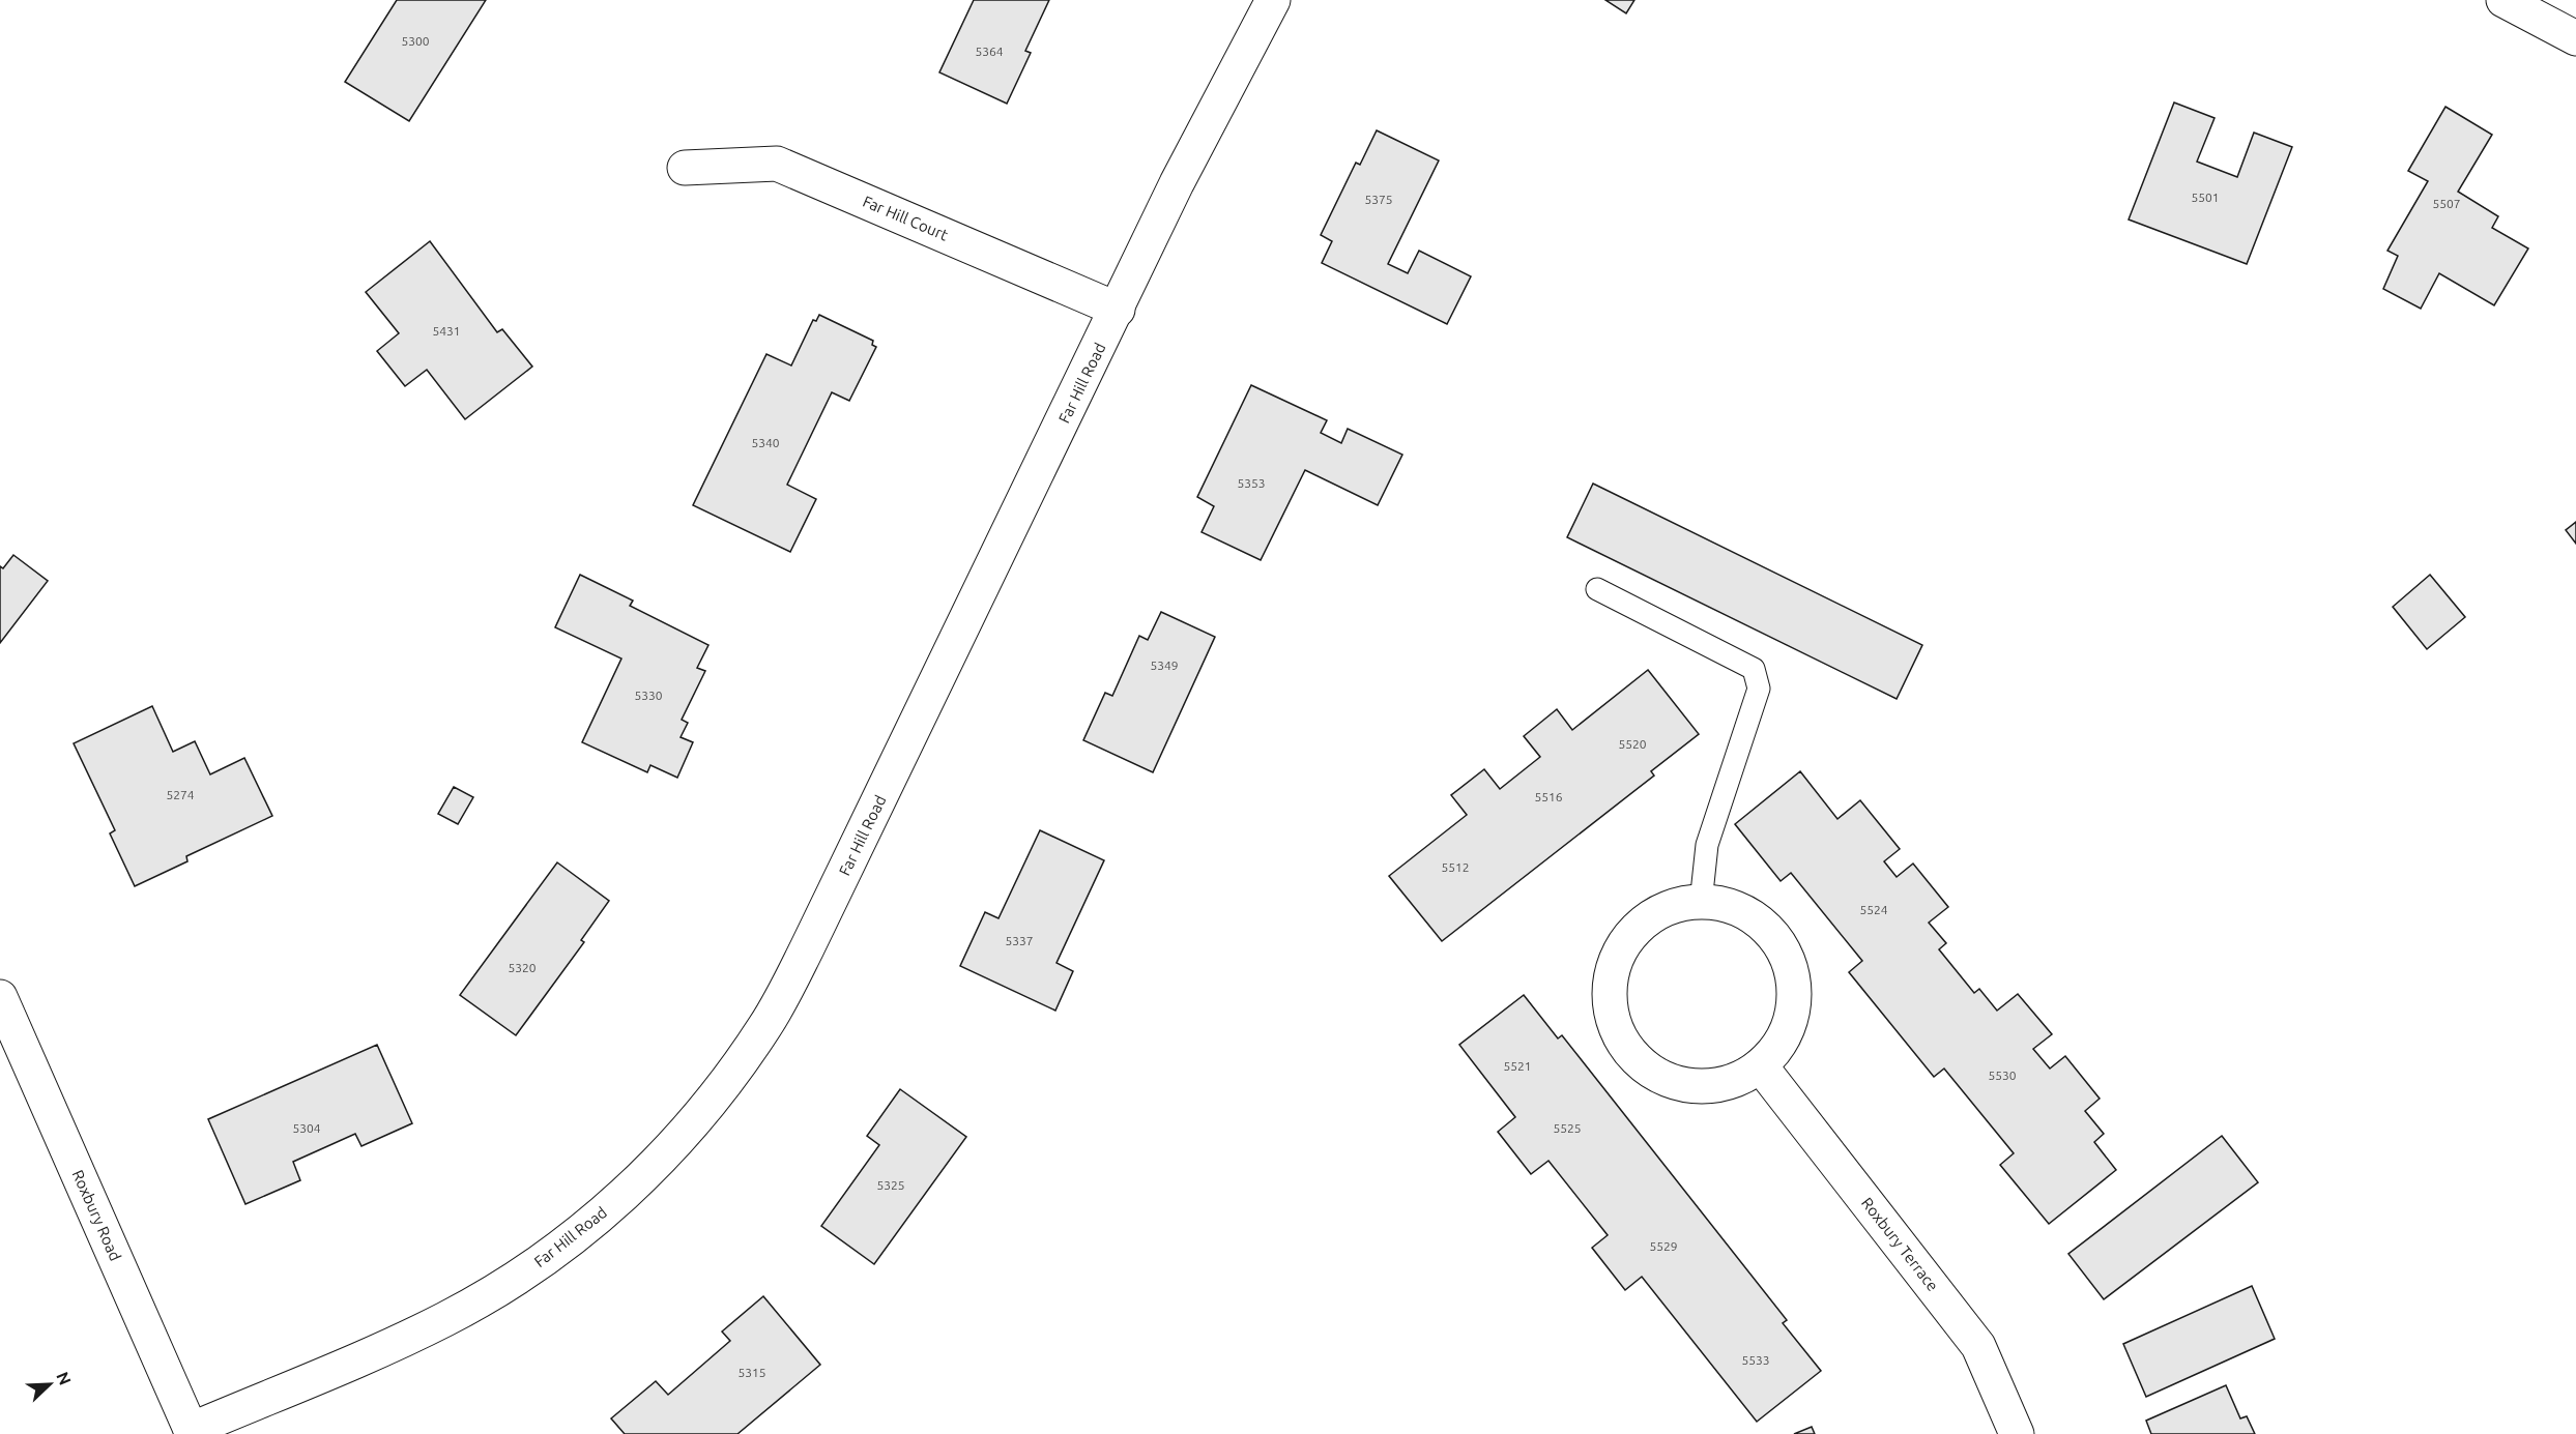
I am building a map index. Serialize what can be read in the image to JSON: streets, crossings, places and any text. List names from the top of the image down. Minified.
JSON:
{"streets":{"street":["Far Hill Court","Far Hill Road","Roxbury Road","Roxbury Terrace"]},"crossings":[["Far Hill Court","Far Hill Road"],["Far Hill Road","Roxbury Road"]],"house_numbers":["5300","5364","5501","5375","5507","5431","5340","5353","5349","5330","5520","5274","5516","5512","5524","5337","5320","5521","5530","5304","5525","5325","5529","5533","5315"],"north":"top right"}
